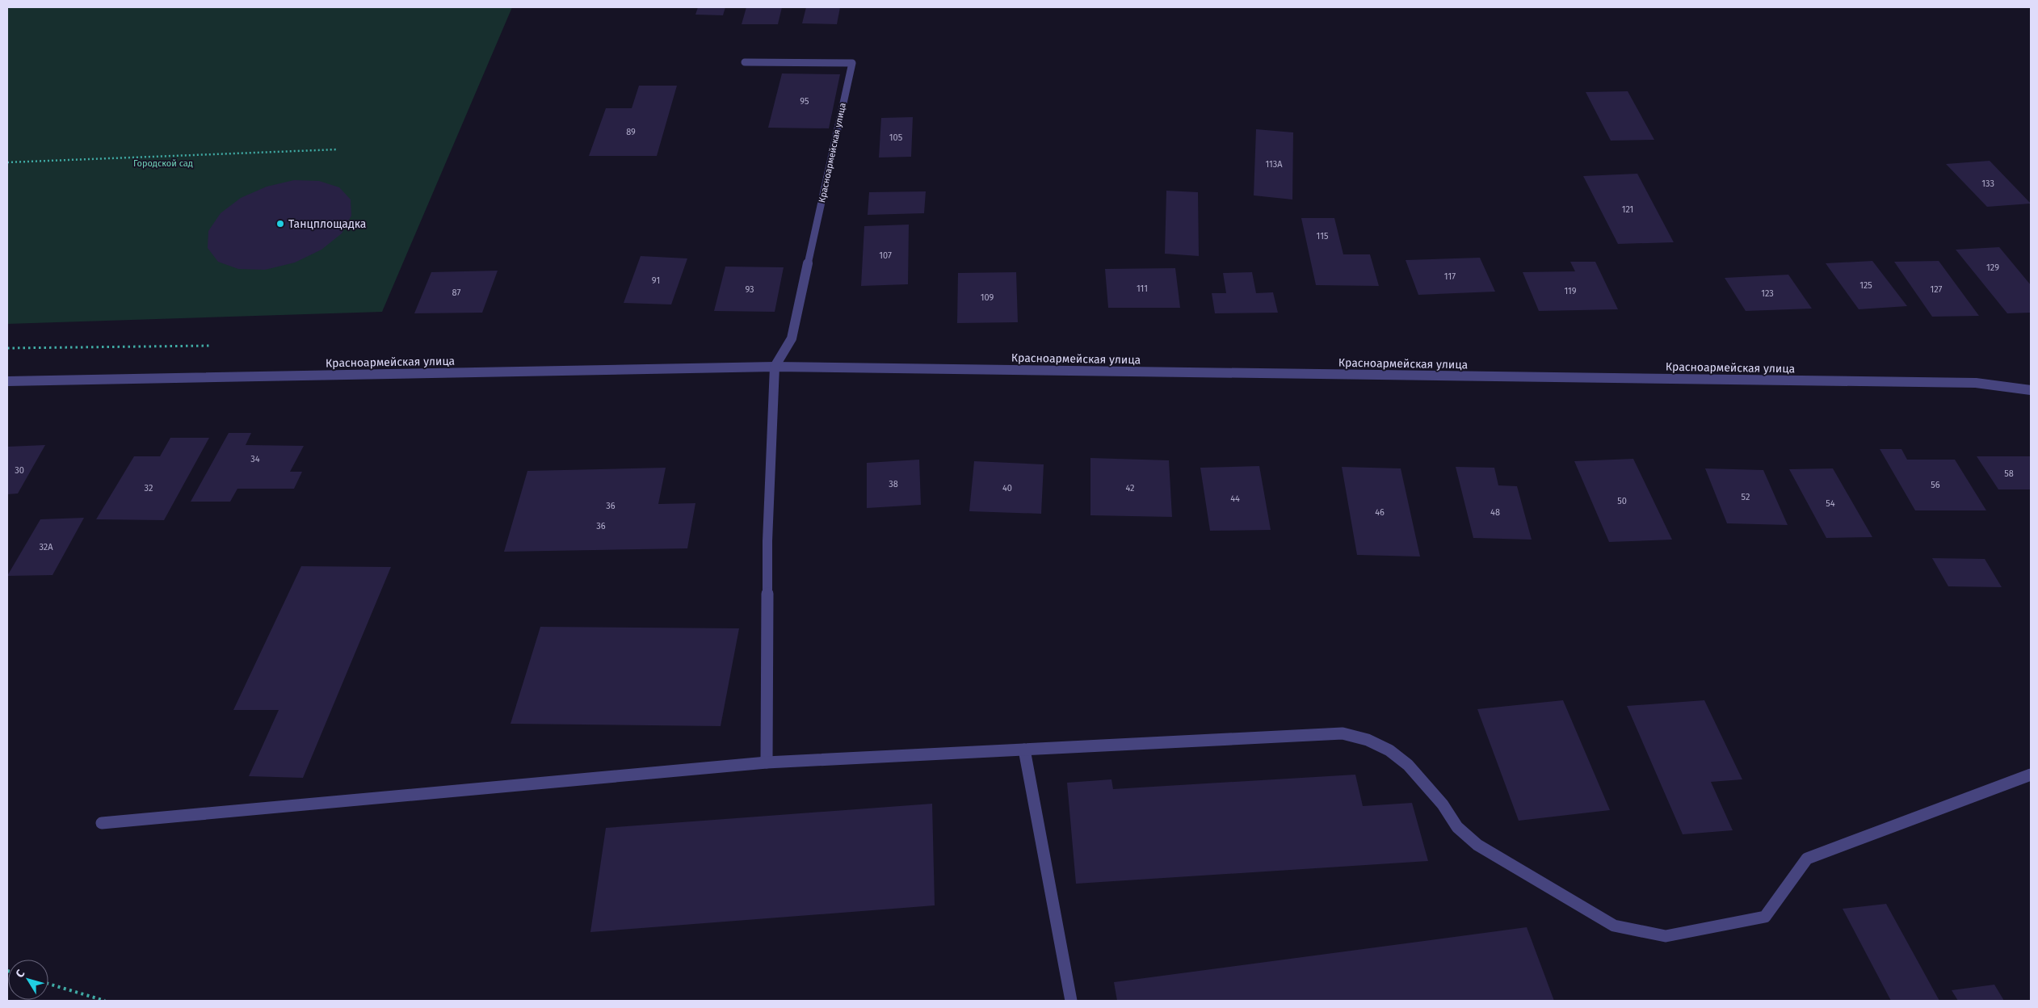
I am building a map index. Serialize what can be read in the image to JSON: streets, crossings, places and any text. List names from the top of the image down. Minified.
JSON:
{"streets":{"street":["Красноармейская улица"]},"parks":["Городской сад"],"places":["Танцплощадка"],"house_numbers":["95","89","105","113А","133","121","115","107","129","117","91","125","111","93","127","119","87","123","109","34","30","58","38","56","32","40","42","52","44","50","54","36","46","48","36","32А"],"north":"top left"}
